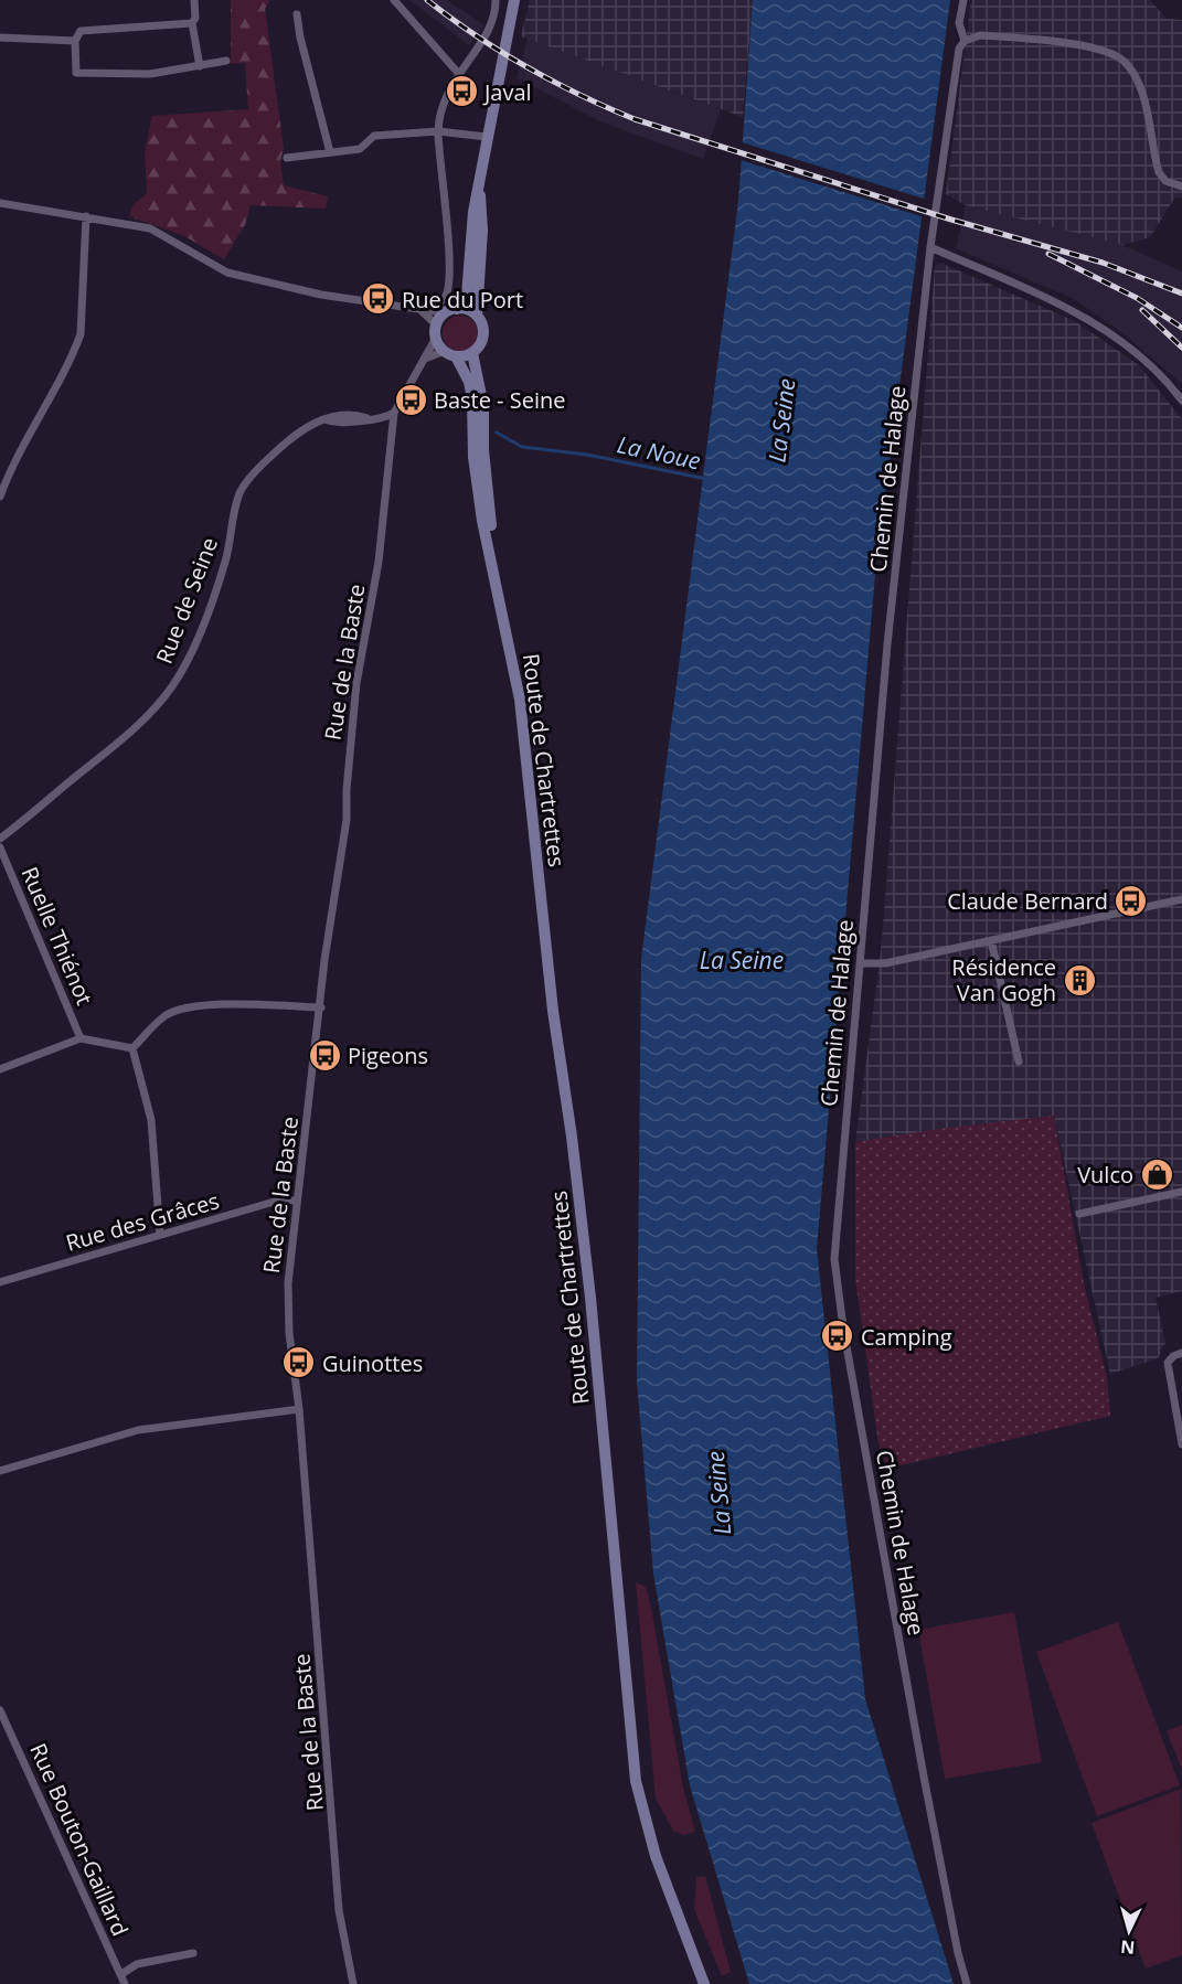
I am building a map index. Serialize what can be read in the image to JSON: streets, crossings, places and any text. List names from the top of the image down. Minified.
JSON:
{"streets":{"main road":["Route de Chartrettes"],"street":["Chemin de Halage","Rue de Seine","Rue de la Baste","Ruelle Thiénot","Rue des Grâces","Rue Bouton-Gaillard"]},"crossings":[["Rue de Seine","Rue de la Baste"],["Rue de la Baste","Rue des Grâces"]],"water":["La Seine","La Noue"],"places":{"bus stop":["Javal","Rue du Port","Baste - Seine","Claude Bernard","Pigeons","Camping","Guinottes"],"building":["Résidence Van Gogh"],"shop":["Vulco"]},"north":"bottom"}
